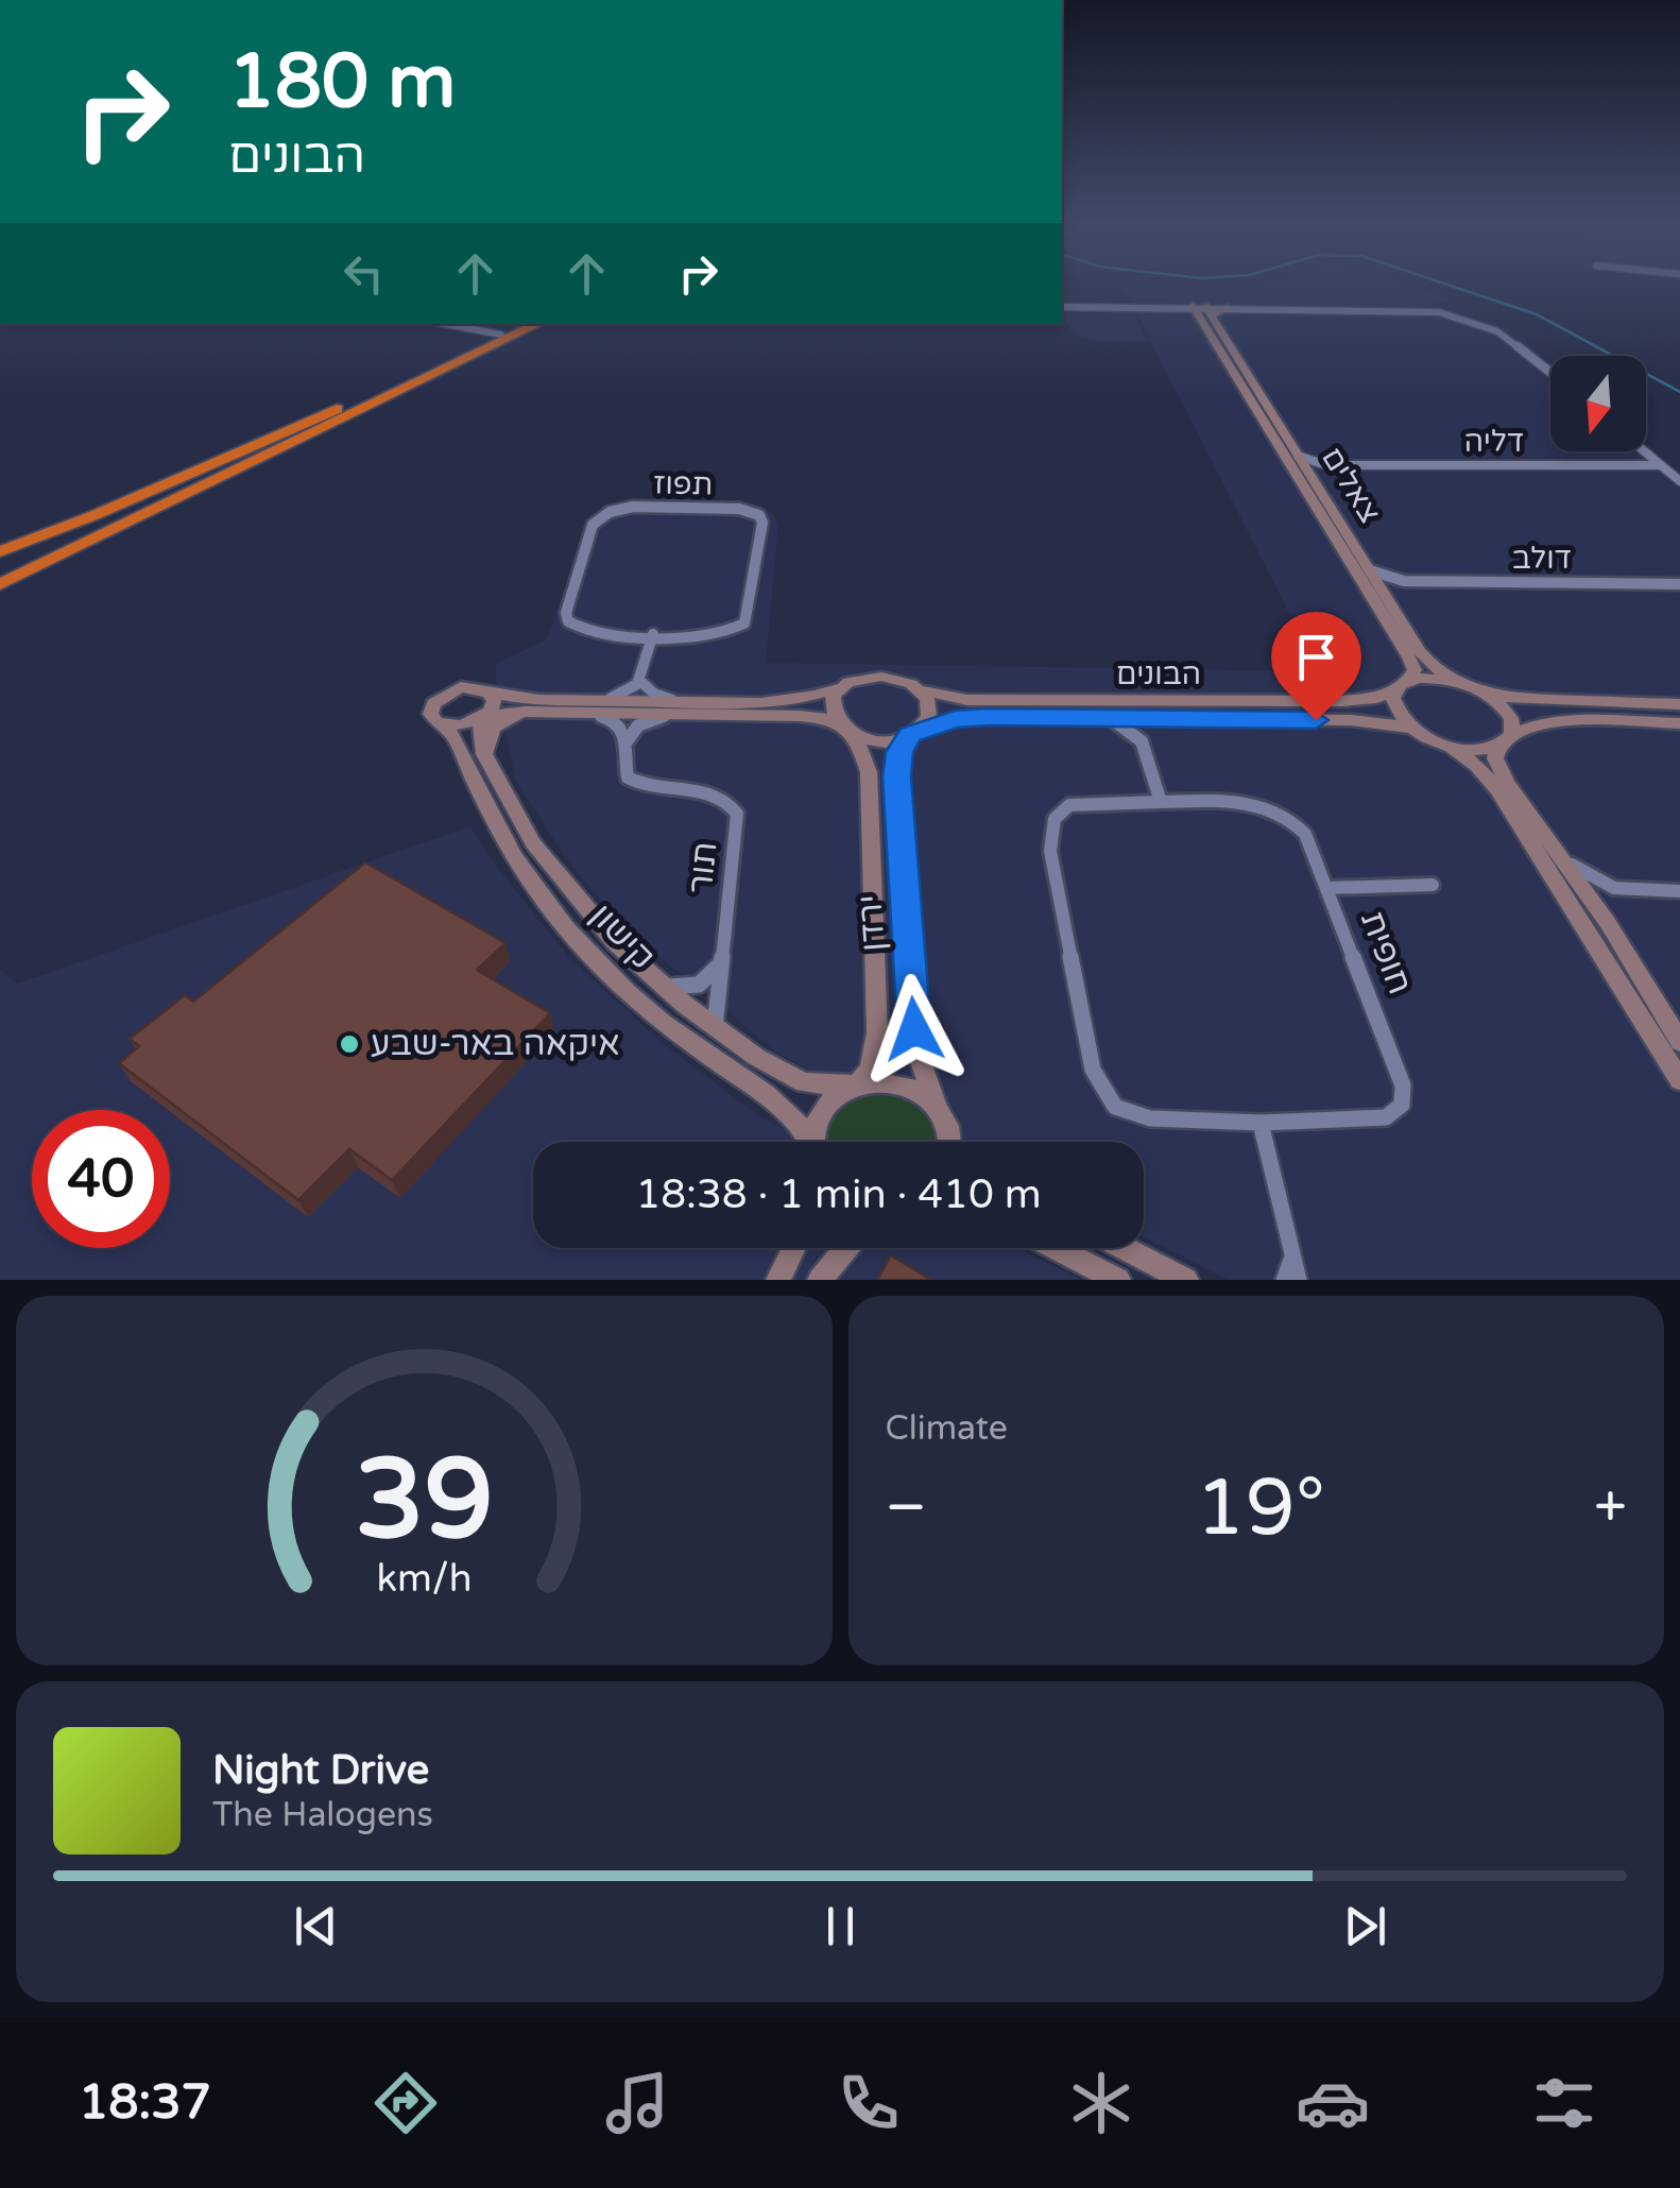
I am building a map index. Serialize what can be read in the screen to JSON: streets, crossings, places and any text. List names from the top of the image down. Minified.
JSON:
{"streets":{"street":["דליה","תפוז","צאלים","דולב","הבונים","תור","ירדן","קישון","חופית"]},"crossings":[["דליה","צאלים"],["צאלים","דולב"],["צאלים","הבונים"],["הבונים","ירדן"],["תור","קישון"],["ירדן","קישון"]],"places":["איקאה באר-שבע"],"north":"bottom","page":{"turn":["180 m","הבונים"],"limit":"40","trip":"18:38 · 1 min · 410 m","tile":"Climate","heat":["−","19°","+"],"song":["Night Drive","The Halogens"],"tabs":"18:37","gauge":["39","km/h"]}}
